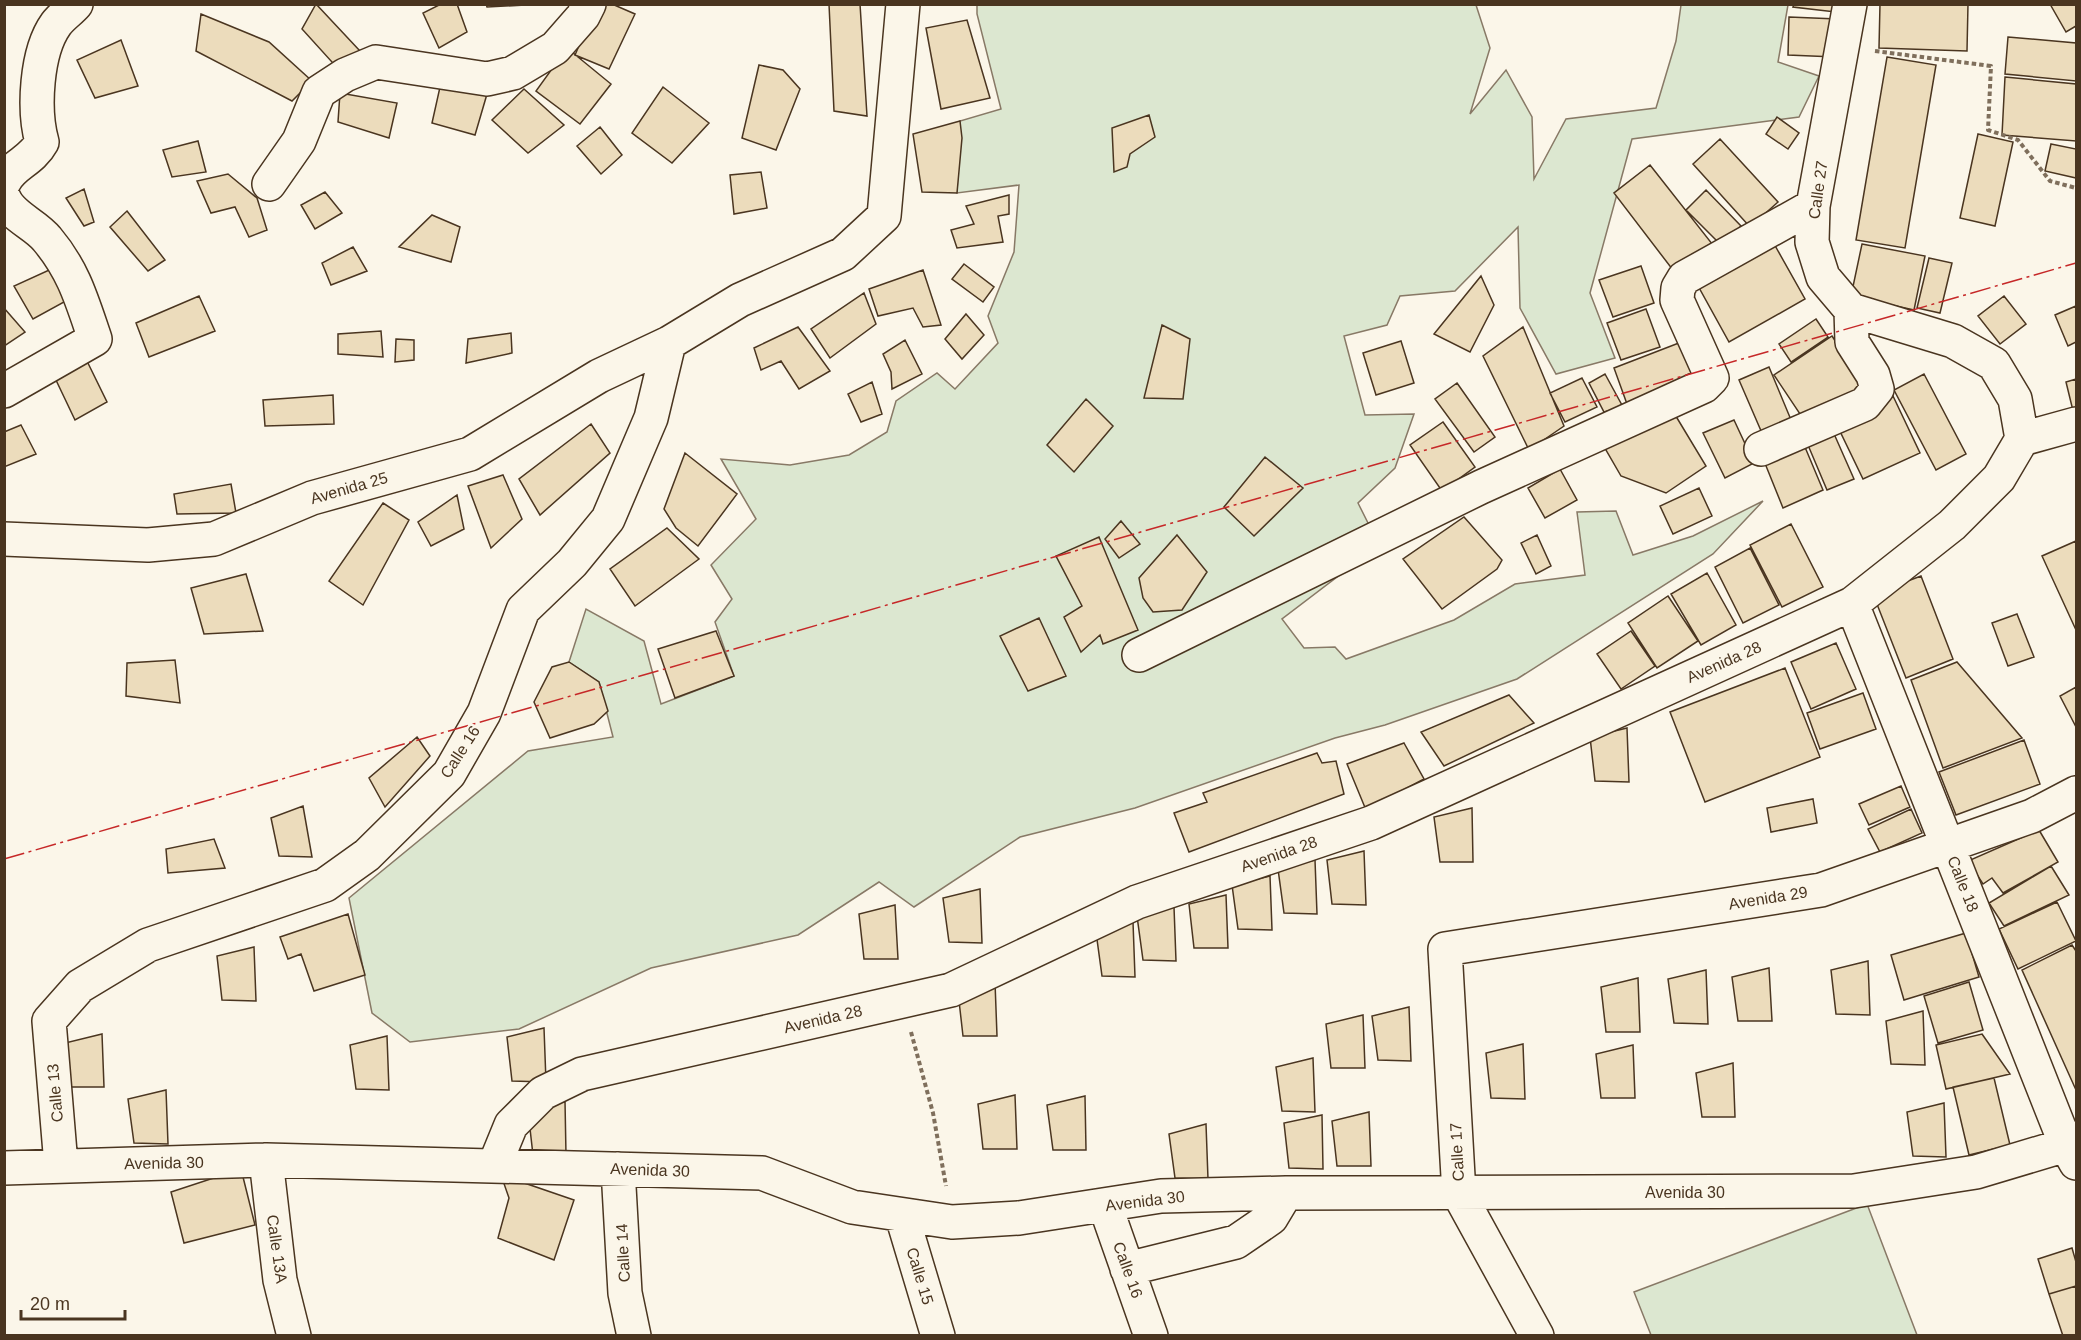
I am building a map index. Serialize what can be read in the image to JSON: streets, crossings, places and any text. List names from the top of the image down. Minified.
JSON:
{"streets":{"street":["Calle 27","Avenida 25","Avenida 28","Calle 16","Calle 18","Avenida 29","Calle 13","Calle 17","Avenida 30","Calle 13A","Calle 14","Calle 15"]},"crossings":[["Avenida 25","Calle 16"],["Avenida 28","Calle 18"],["Avenida 28","Avenida 30"],["Calle 16","Calle 13"],["Calle 16","Avenida 30"],["Calle 18","Avenida 29"],["Calle 18","Avenida 30"],["Avenida 29","Calle 17"],["Calle 13","Avenida 30"],["Calle 17","Avenida 30"],["Avenida 30","Calle 13A"],["Avenida 30","Calle 14"],["Avenida 30","Calle 15"]],"scale_bar":"20 m"}
